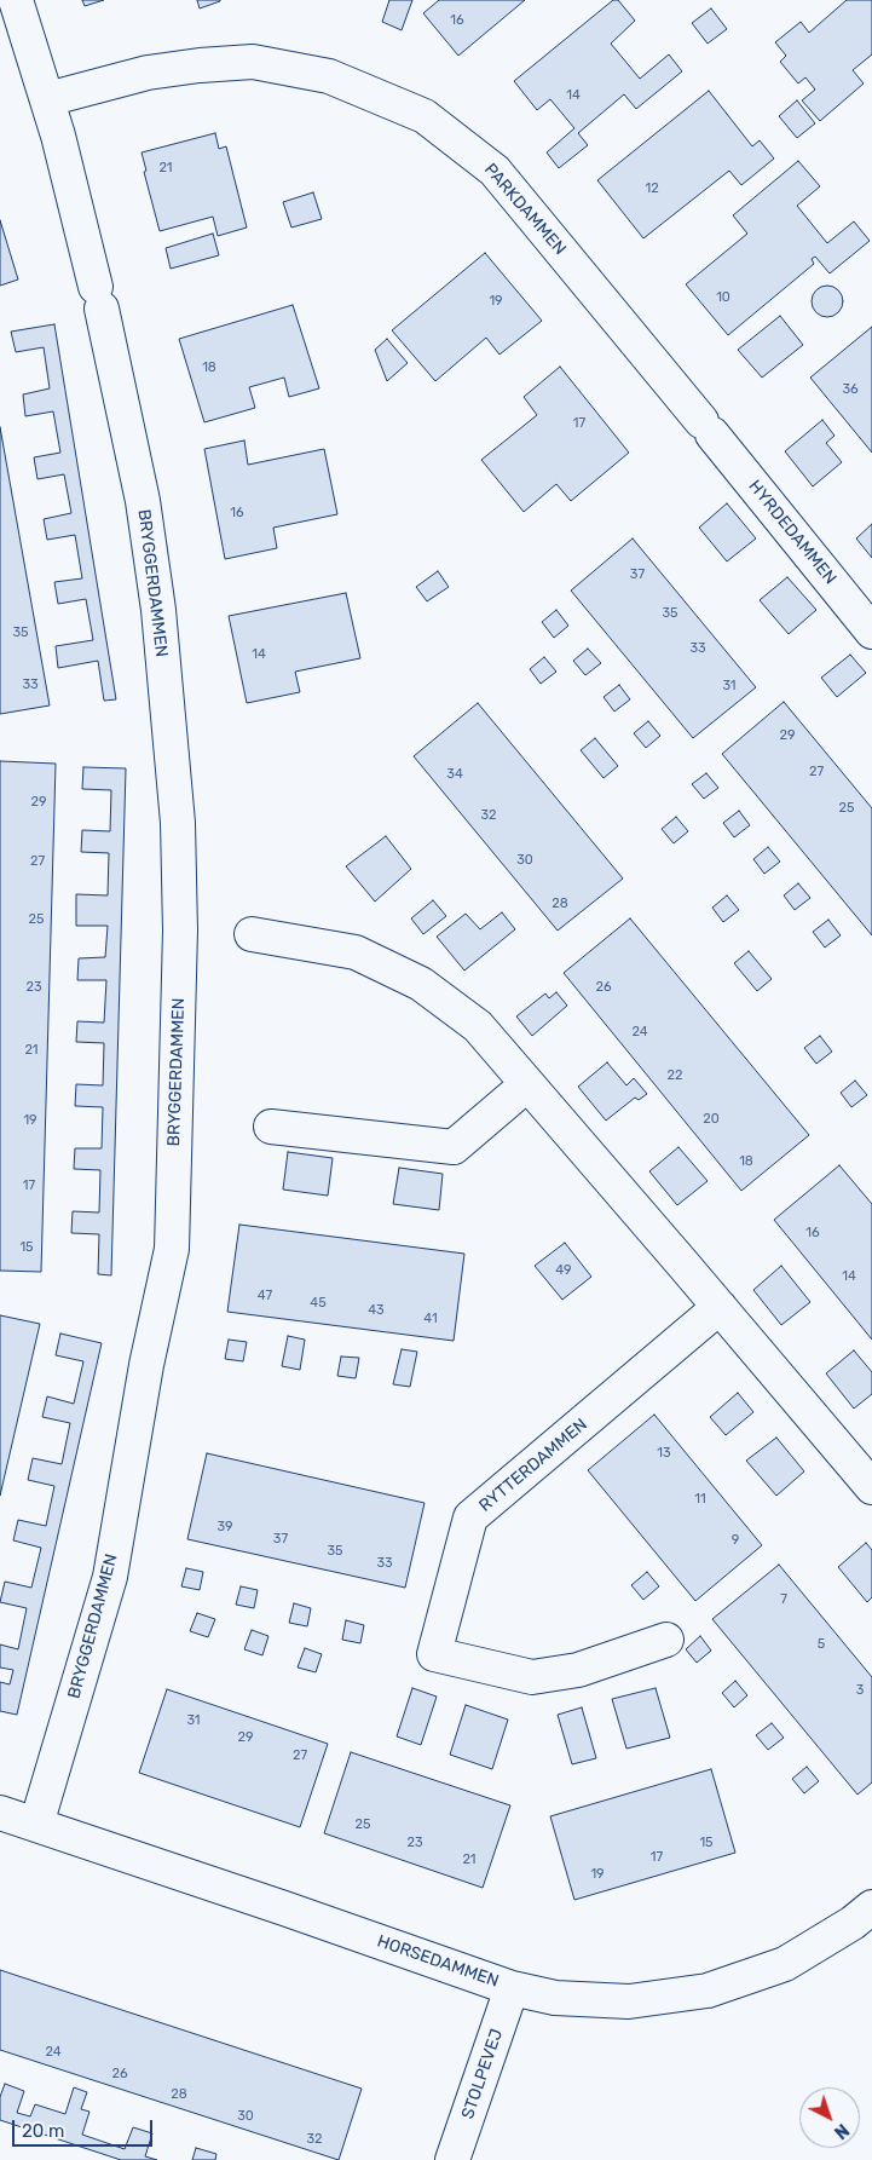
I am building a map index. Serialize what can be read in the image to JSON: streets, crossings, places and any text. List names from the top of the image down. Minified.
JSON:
{"streets":{"street":["PARKDAMMEN","HYRDEDAMMEN","BRYGGERDAMMEN","RYTTERDAMMEN","HORSEDAMMEN","STOLPEVEJ"]},"crossings":[["PARKDAMMEN","HYRDEDAMMEN"],["PARKDAMMEN","BRYGGERDAMMEN"],["BRYGGERDAMMEN","HORSEDAMMEN"],["HORSEDAMMEN","STOLPEVEJ"]],"house_numbers":["16","14","21","12","10","19","18","36","17","16","37","35","35","33","14","33","31","29","27","34","29","25","32","30","27","28","25","23","26","24","21","22","20","19","18","17","16","15","49","14","47","45","43","41","13","11","39","37","9","35","33","7","5","3","31","29","27","25","23","15","17","21","19","24","26","28","30","32"],"scale_bar":"20 m","north":"bottom right"}
